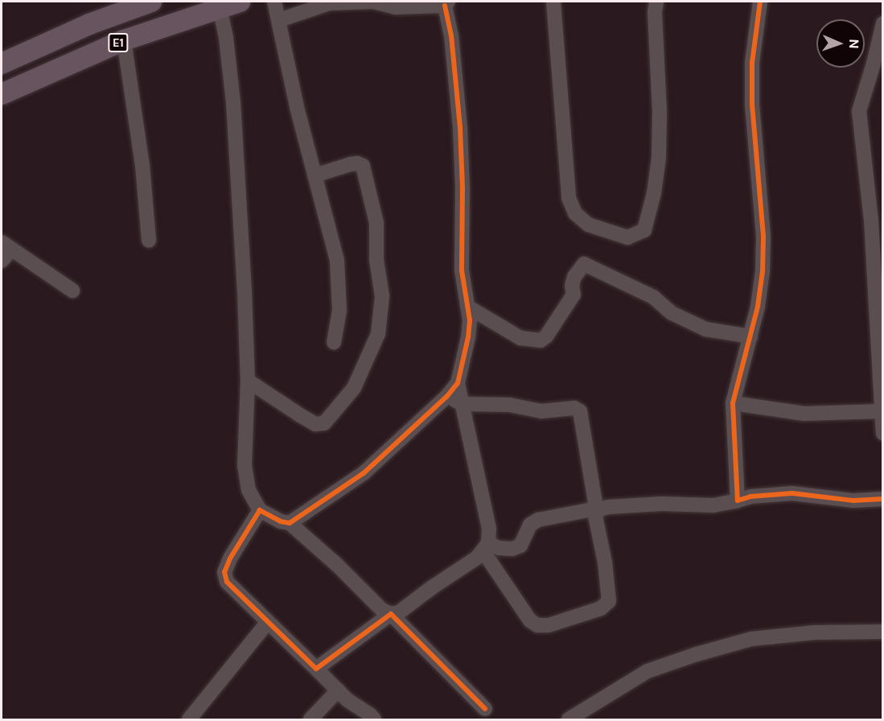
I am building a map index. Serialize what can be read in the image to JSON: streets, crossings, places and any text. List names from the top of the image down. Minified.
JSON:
{"streets":{"highway":["E1"]},"north":"right"}
